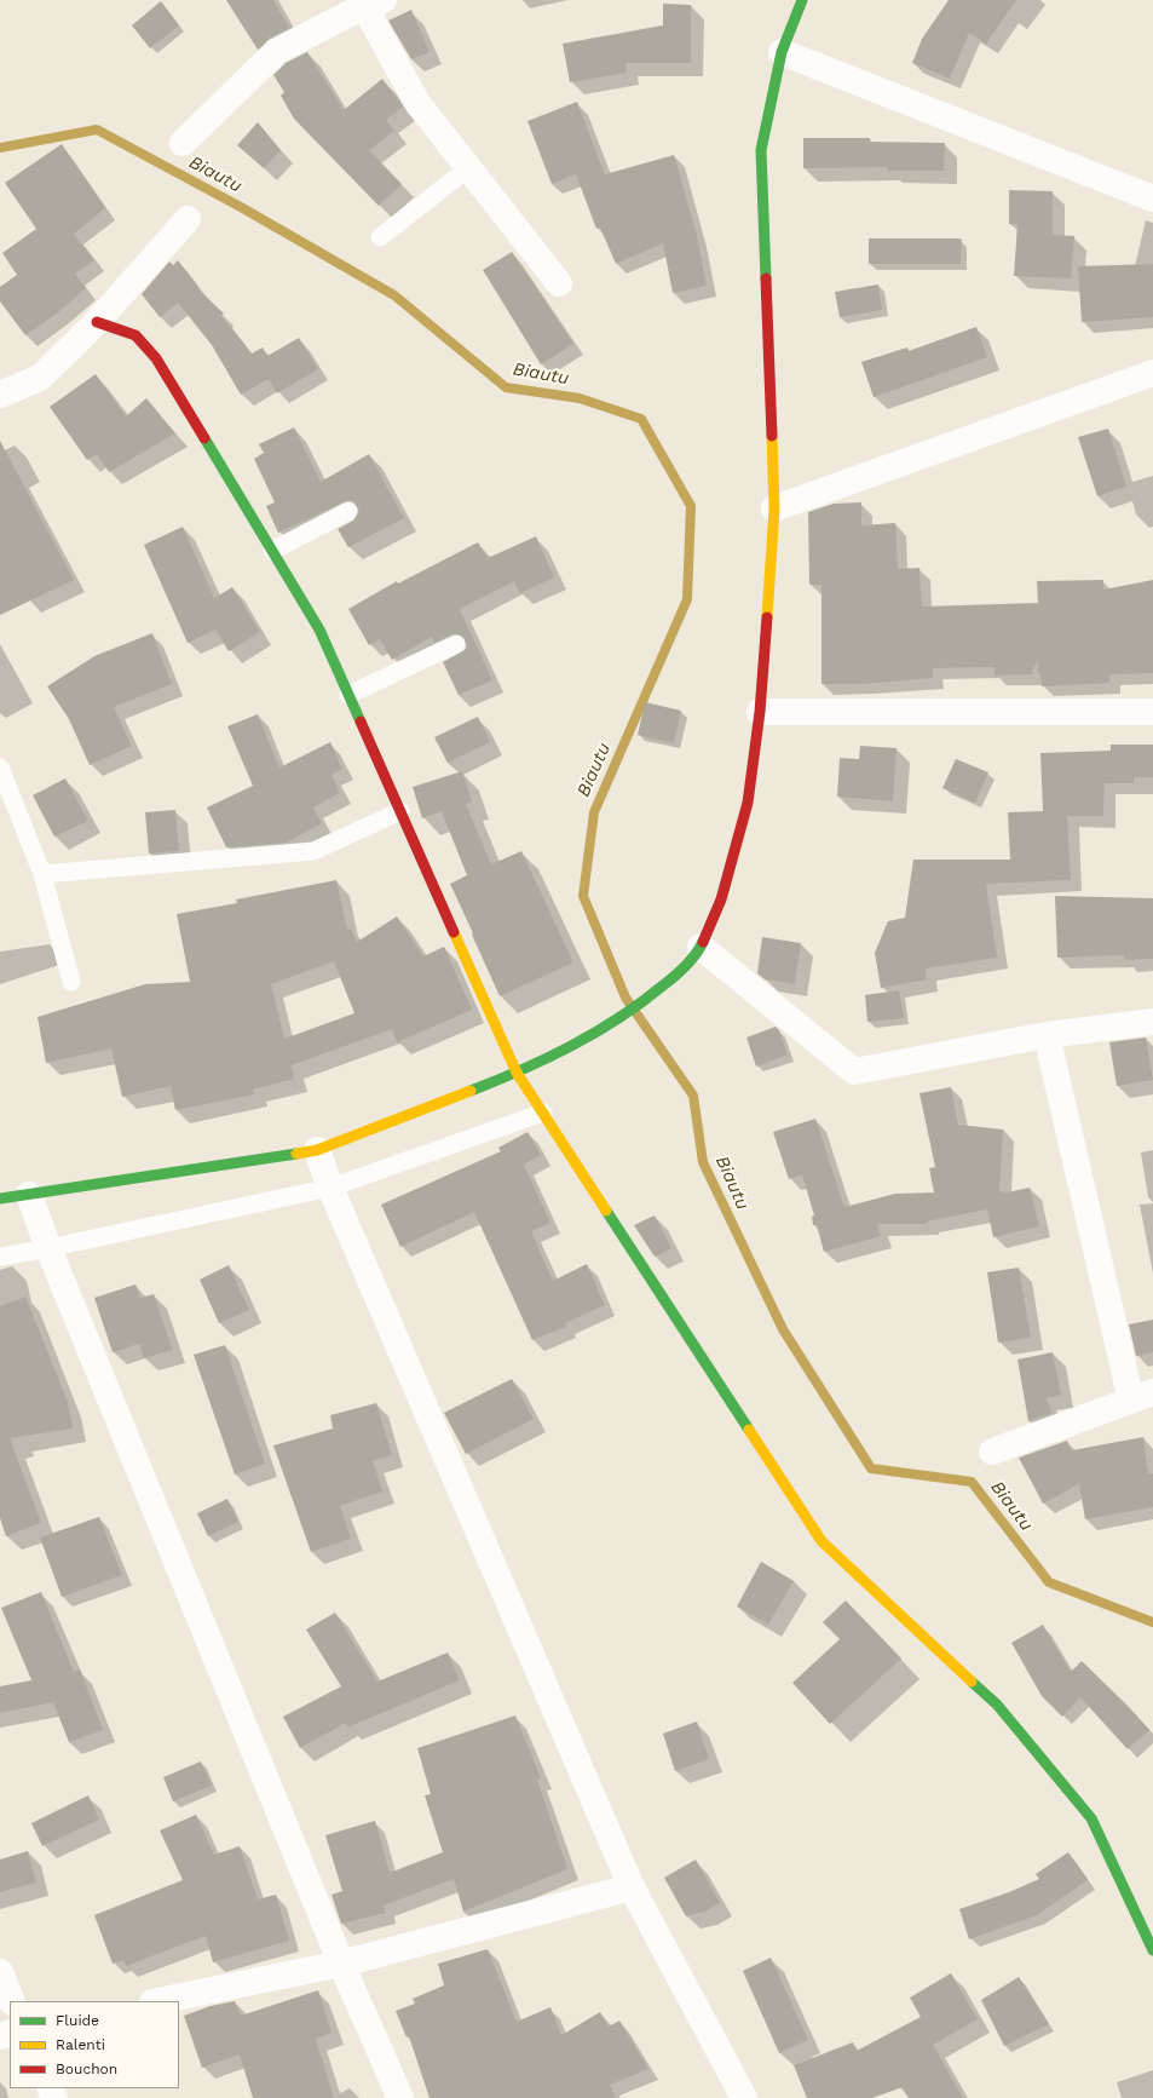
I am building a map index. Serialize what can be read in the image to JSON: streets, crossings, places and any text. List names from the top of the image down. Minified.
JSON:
{"water":["Biautu"],"legend":["Fluide","Ralenti","Bouchon"]}
